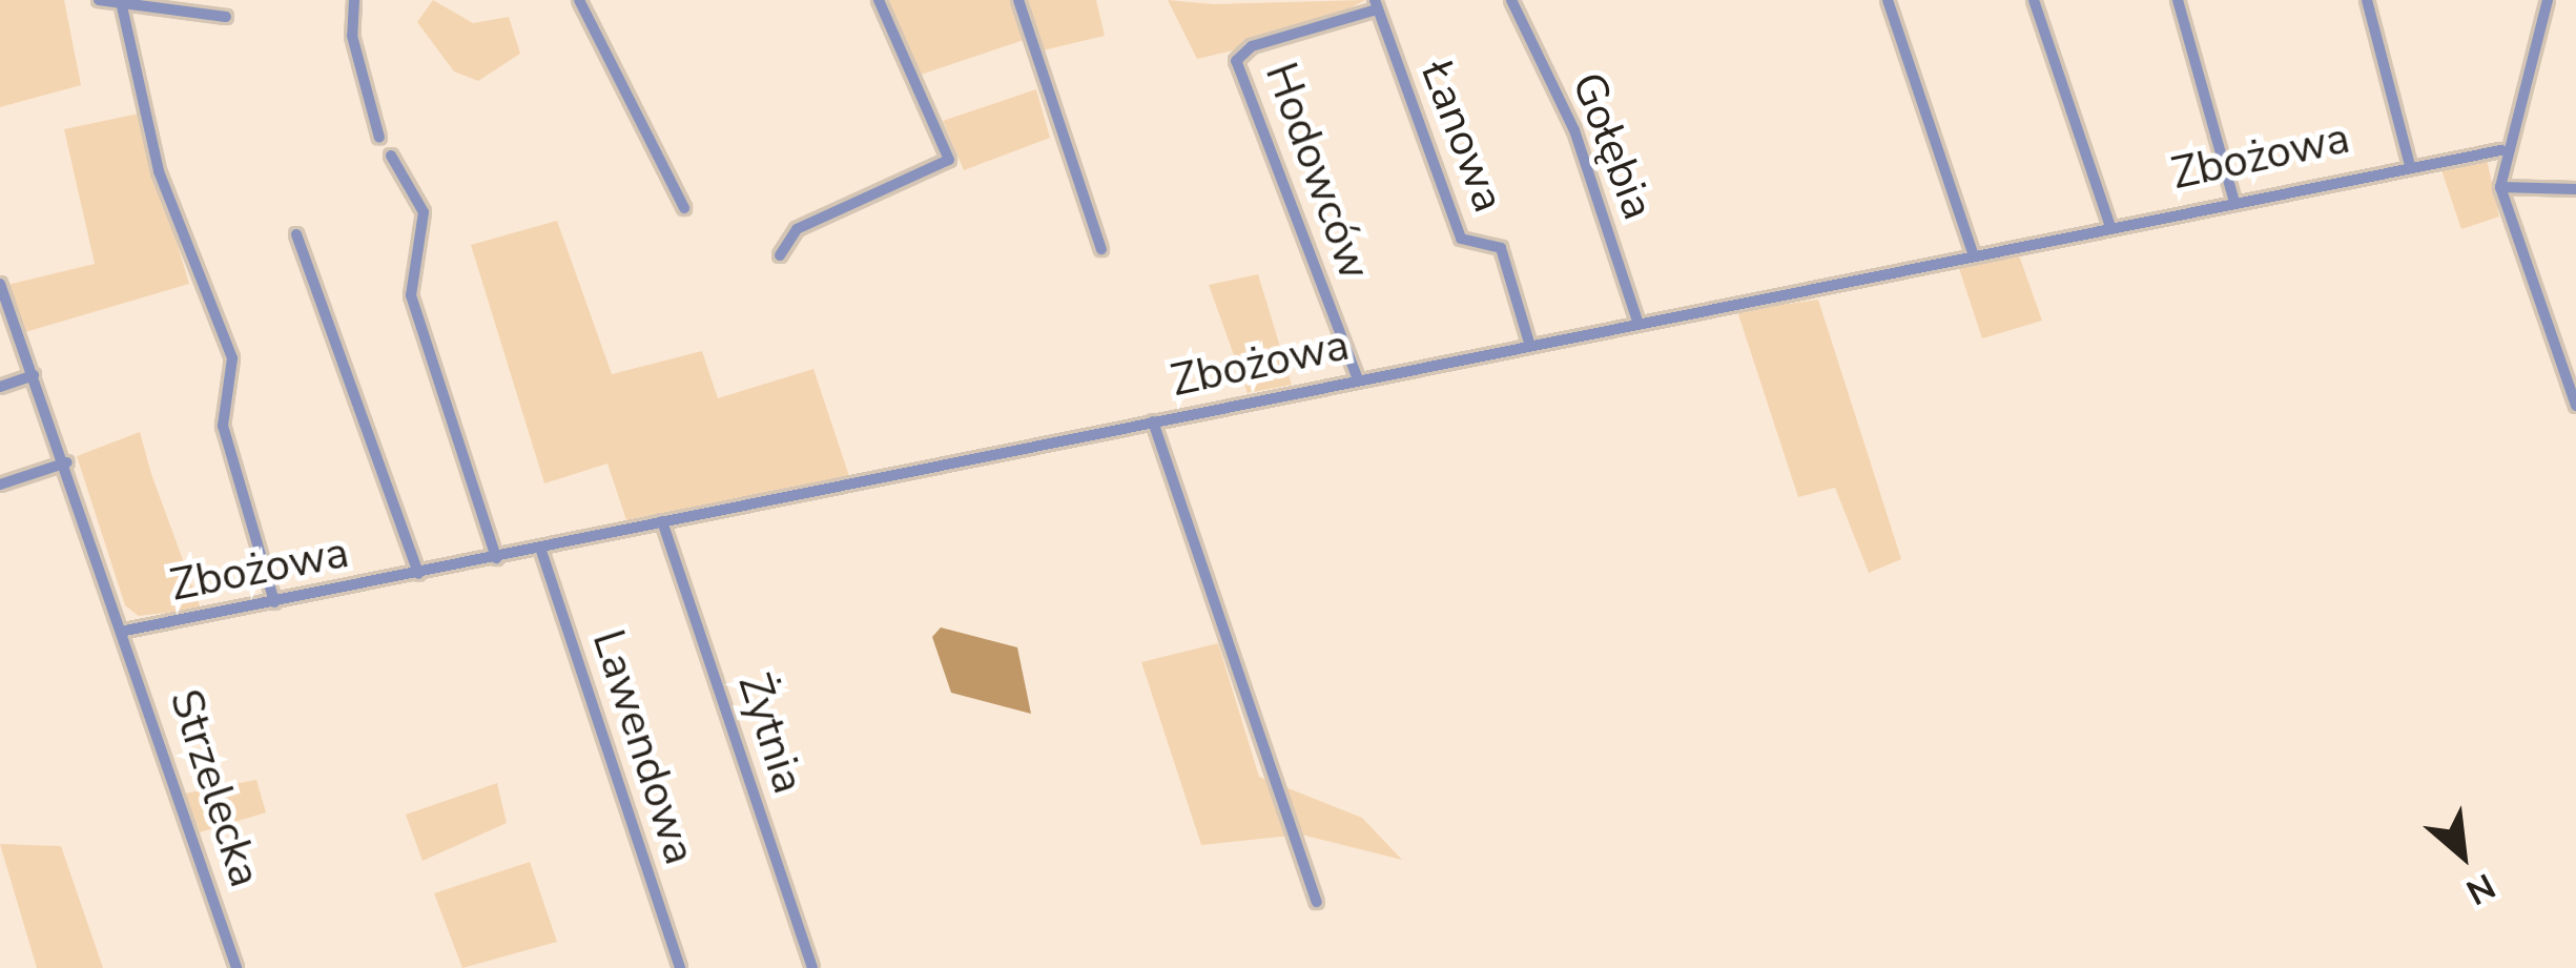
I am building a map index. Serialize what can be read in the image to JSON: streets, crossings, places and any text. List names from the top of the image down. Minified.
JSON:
{"streets":{"street":["Łanowa","Gołębia","Zbożowa","Hodowców","Żytnia","Lawendowa","Strzelecka"]},"crossings":[["Łanowa","Zbożowa"],["Łanowa","Hodowców"],["Gołębia","Zbożowa"],["Zbożowa","Hodowców"],["Zbożowa","Żytnia"],["Zbożowa","Lawendowa"],["Zbożowa","Strzelecka"]],"north":"bottom right"}
